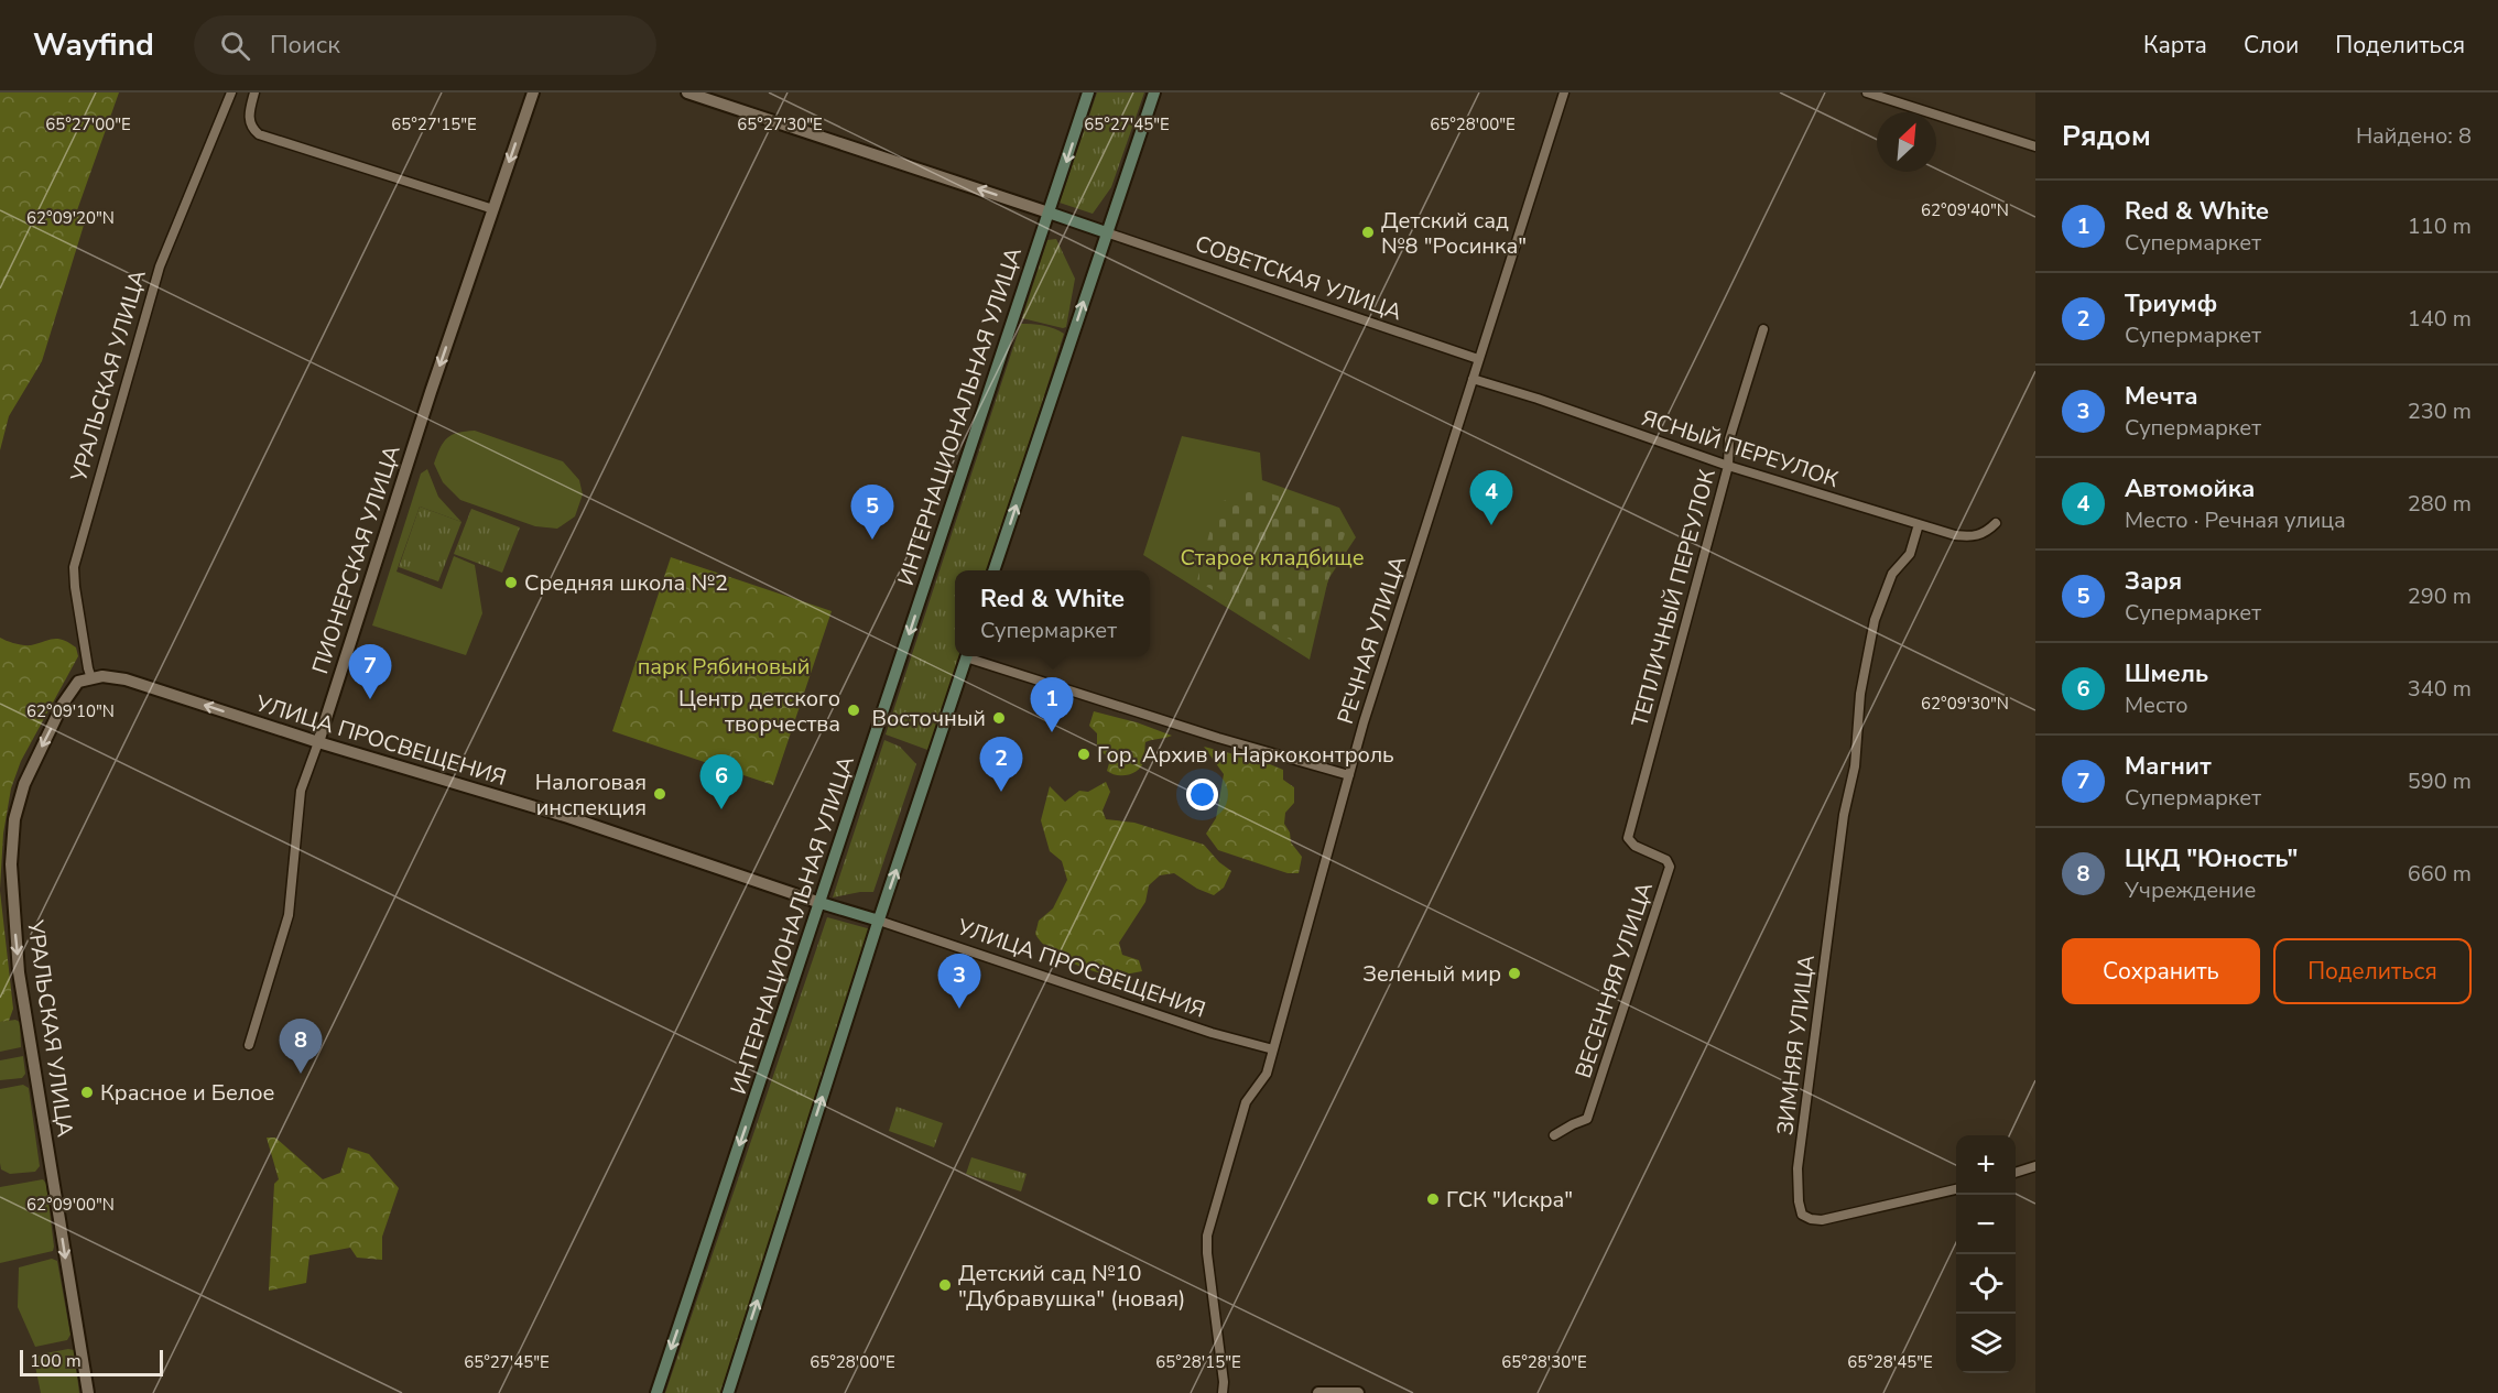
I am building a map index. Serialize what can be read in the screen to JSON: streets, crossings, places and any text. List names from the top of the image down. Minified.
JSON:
{"streets":{"main road":["ИНТЕРНАЦИОНАЛЬНАЯ УЛИЦА"],"street":["СОВЕТСКАЯ УЛИЦА","УРАЛЬСКАЯ УЛИЦА","ЯСНЫЙ ПЕРЕУЛОК","ПИОНЕРСКАЯ УЛИЦА","ТЕПЛИЧНЫЙ ПЕРЕУЛОК","РЕЧНАЯ УЛИЦА","УЛИЦА ПРОСВЕЩЕНИЯ","ВЕСЕННЯЯ УЛИЦА","ЗИМНЯЯ УЛИЦА"]},"crossings":[["СОВЕТСКАЯ УЛИЦА","РЕЧНАЯ УЛИЦА"],["УРАЛЬСКАЯ УЛИЦА","УЛИЦА ПРОСВЕЩЕНИЯ"],["ИНТЕРНАЦИОНАЛЬНАЯ УЛИЦА","УЛИЦА ПРОСВЕЩЕНИЯ"],["ЯСНЫЙ ПЕРЕУЛОК","ТЕПЛИЧНЫЙ ПЕРЕУЛОК"],["ЯСНЫЙ ПЕРЕУЛОК","РЕЧНАЯ УЛИЦА"],["ЯСНЫЙ ПЕРЕУЛОК","ЗИМНЯЯ УЛИЦА"],["ПИОНЕРСКАЯ УЛИЦА","УЛИЦА ПРОСВЕЩЕНИЯ"],["ТЕПЛИЧНЫЙ ПЕРЕУЛОК","ВЕСЕННЯЯ УЛИЦА"],["РЕЧНАЯ УЛИЦА","УЛИЦА ПРОСВЕЩЕНИЯ"]],"one_way":["УРАЛЬСКАЯ УЛИЦА","ПИОНЕРСКАЯ УЛИЦА"],"parks":["Старое кладбище","парк Рябиновый"],"places":["Детский сад №8 \"Росинка\"","Средняя школа №2","Центр детского творчества","Восточный","Гор. Архив и Наркоконтроль","Налоговая инспекция","Зеленый мир","Красное и Белое","ГСК \"Искра\"","Детский сад №10 \"Дубравушка\" (новая)"],"scale_bar":"100 m","north":"top right","page":{"header":"Wayfind","search":"Поиск","nav":["Карта","Слои","Поделиться"],"heading":["Рядом","Найдено: 8"],"list":[{"mark":"1","name":"Red & White","note":"Супермаркет","value":"110 m"},{"mark":"2","name":"Триумф","note":"Супермаркет","value":"140 m"},{"mark":"3","name":"Мечта","note":"Супермаркет","value":"230 m"},{"mark":"4","name":"Автомойка","note":"Место · Речная улица","value":"280 m"},{"mark":"5","name":"Заря","note":"Супермаркет","value":"290 m"},{"mark":"6","name":"Шмель","note":"Место","value":"340 m"},{"mark":"7","name":"Магнит","note":"Супермаркет","value":"590 m"},{"mark":"8","name":"ЦКД \"Юность\"","note":"Учреждение","value":"660 m"}],"pins":["4","5","7","1","2","6","3","8"],"popup":["Red & White","Супермаркет"],"buttons":["Сохранить","Поделиться"],"map_buttons":["+","−"],"scale":"100 m"},"coordinates":["65°27'00\"E","65°27'15\"E","65°27'30\"E","65°27'45\"E","65°28'00\"E","62°09'40\"N","62°09'20\"N","62°09'30\"N","62°09'10\"N","62°09'00\"N","65°28'15\"E","65°28'30\"E","65°28'45\"E"]}
